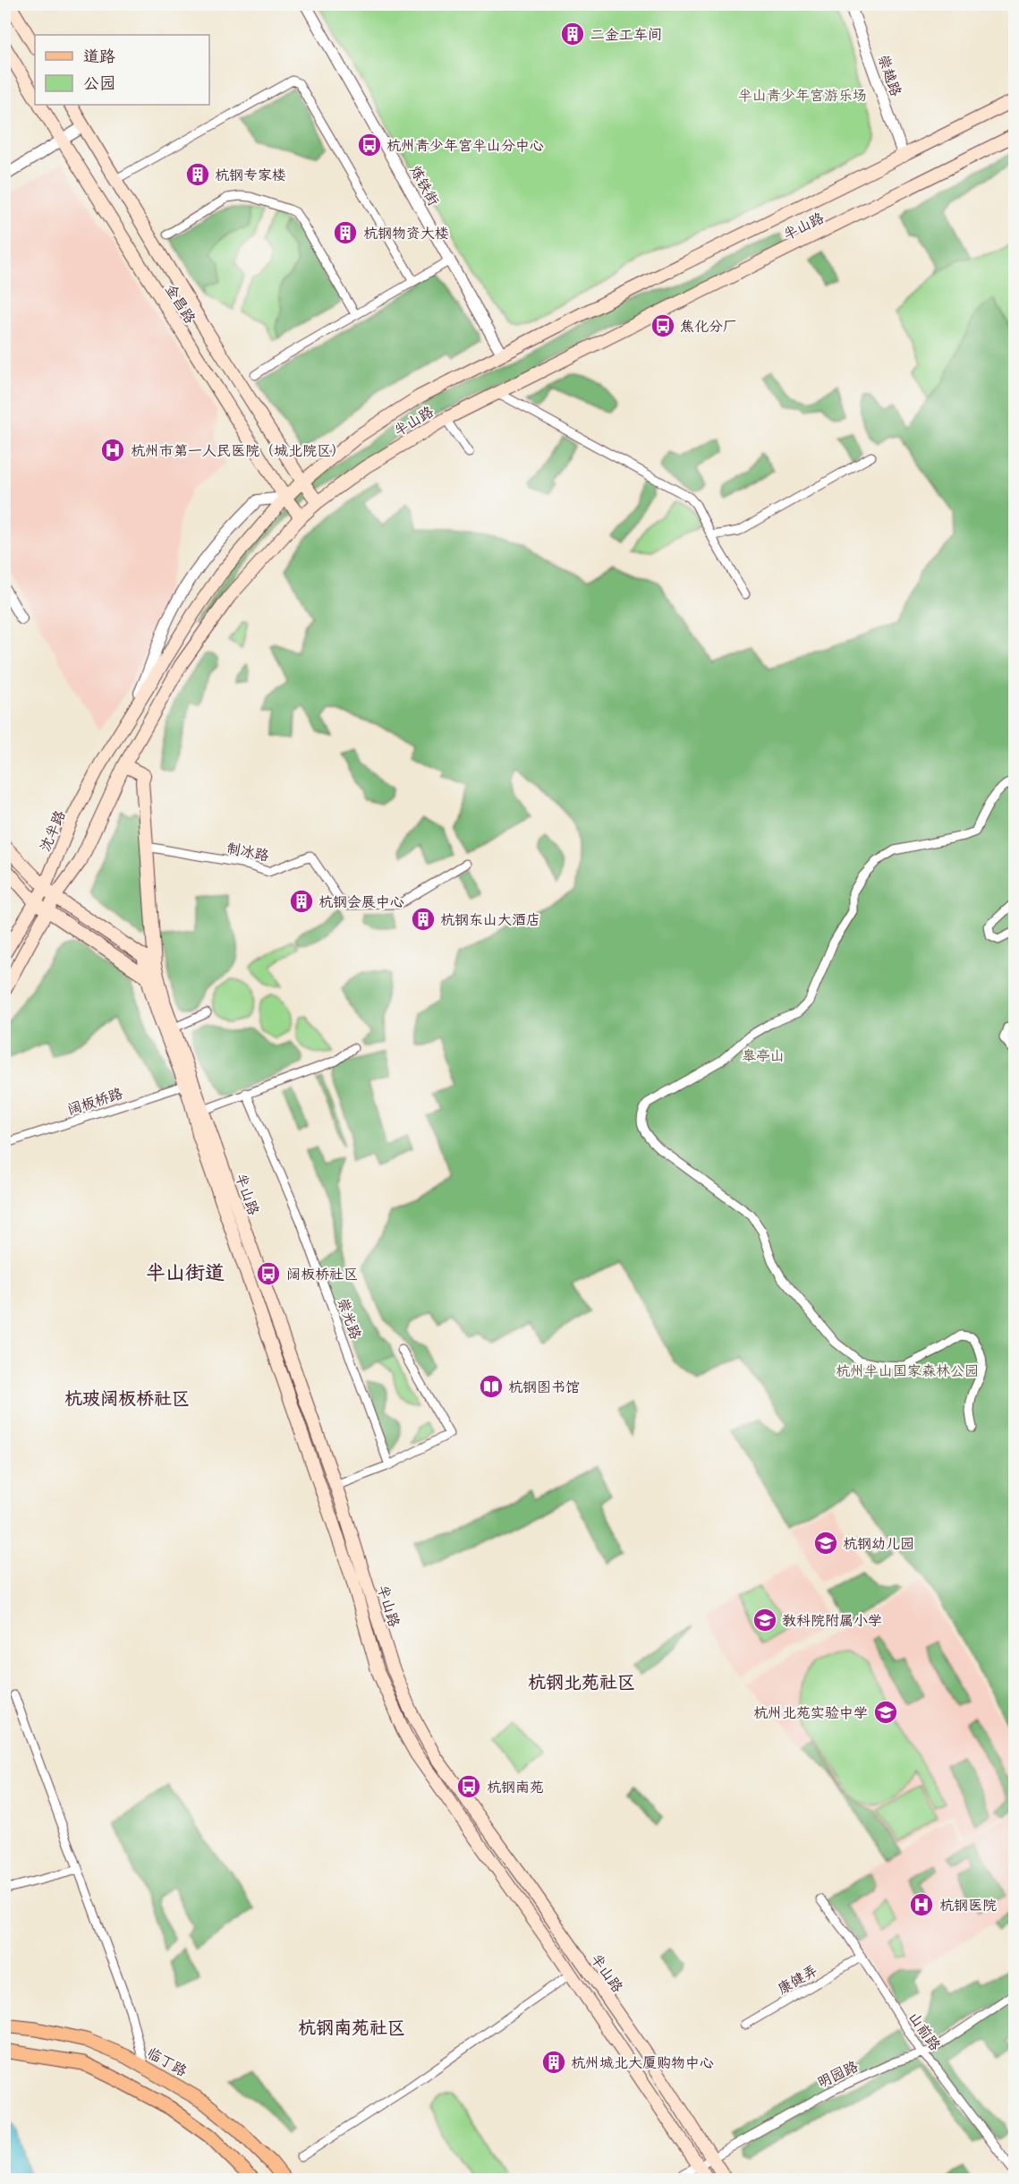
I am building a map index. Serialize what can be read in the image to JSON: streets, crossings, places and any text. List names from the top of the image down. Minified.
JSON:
{"streets":{"main road":["半山路","金昌路","沈半路","临丁路"],"street":["崇越路","炼铁街","制冰路","阔板桥路","崇光路","康健弄","山前路","明园路"]},"crossings":[["崇越路","半山路"],["炼铁街","半山路"],["半山路","金昌路"],["半山路","沈半路"],["半山路","制冰路"],["半山路","阔板桥路"],["半山路","明园路"],["康健弄","山前路"],["山前路","明园路"]],"districts":["半山街道","杭玻阔板桥社区","杭钢北苑社区","杭钢南苑社区"],"parks":["半山青少年宫游乐场","皋亭山","杭州半山国家森林公园"],"places":{"building":["二金工车间","杭钢专家楼","杭钢物资大楼","杭钢会展中心","杭钢东山大酒店","杭州城北大厦购物中心"],"bus stop":["杭州青少年宫半山分中心","焦化分厂","阔板桥社区","杭钢南苑"],"hospital":["杭州市第一人民医院（城北院区）","杭钢医院"],"library":["杭钢图书馆"],"school or university":["杭钢幼儿园","教科院附属小学","杭州北苑实验中学"]},"legend":["道路","公园"]}
